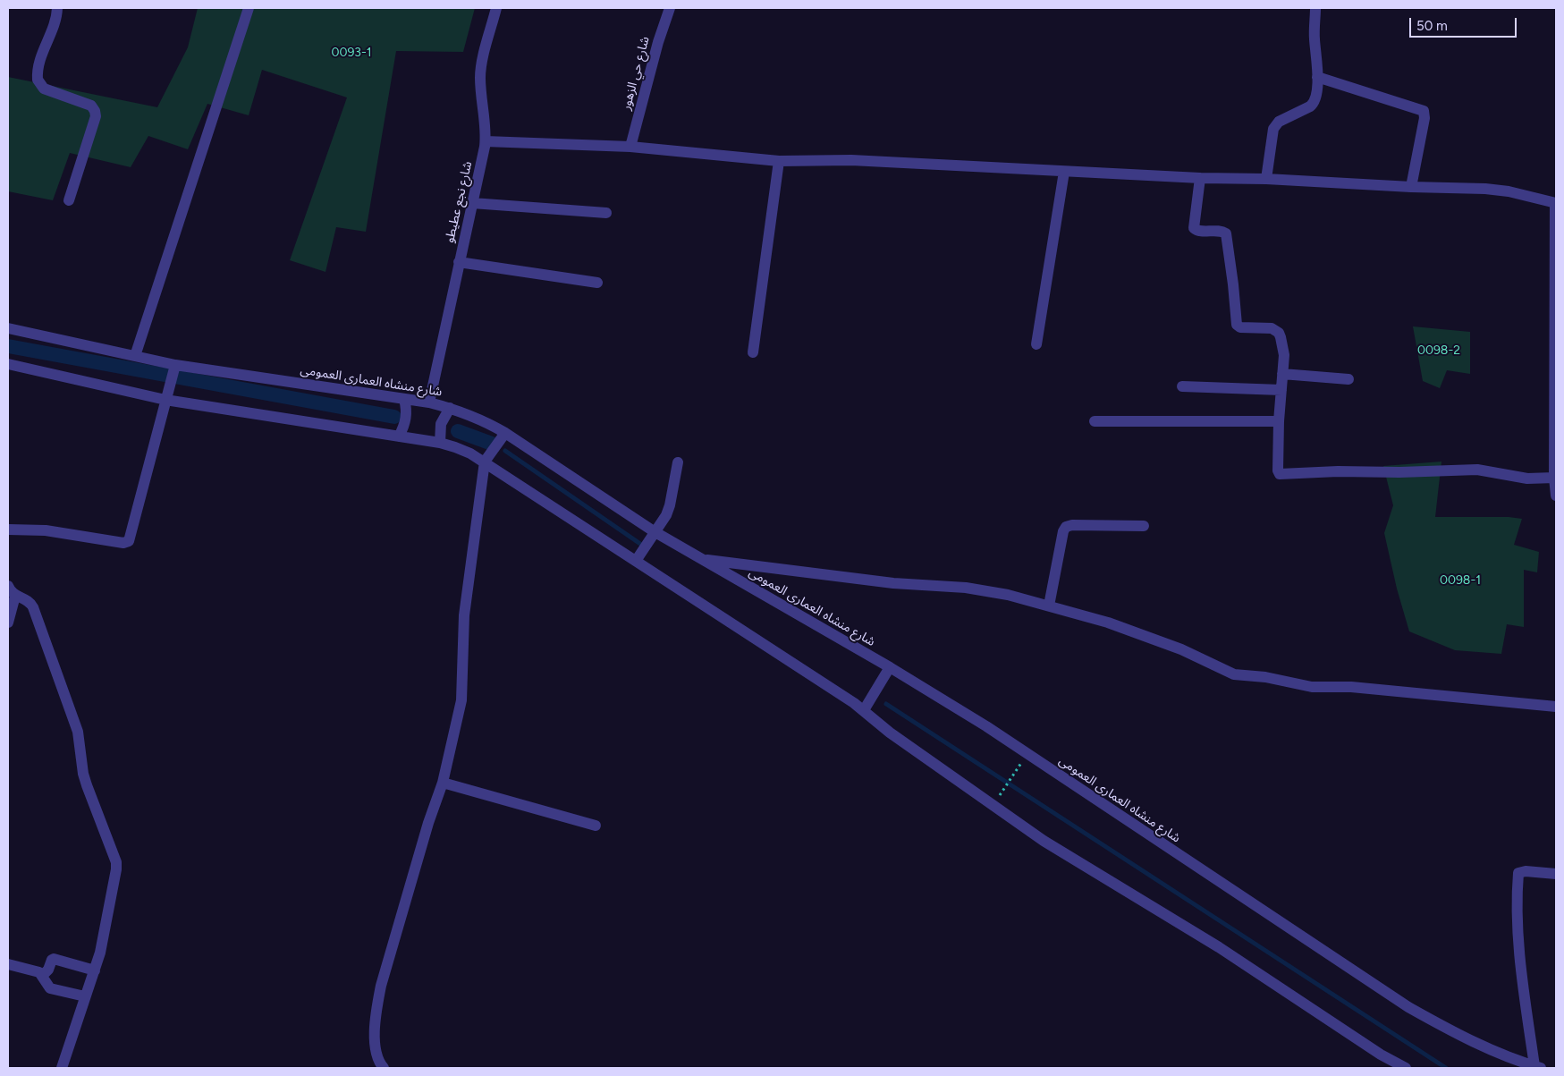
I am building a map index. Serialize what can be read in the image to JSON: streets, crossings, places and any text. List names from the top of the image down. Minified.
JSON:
{"streets":{"street":["شارع حي الزهور","شارع نجع عطيطو","شارع منشاه العمارى العمومى"]},"crossings":[["شارع نجع عطيطو","شارع منشاه العمارى العمومى"]],"parks":["0093-1","0098-2","0098-1"],"scale_bar":"50 m"}
